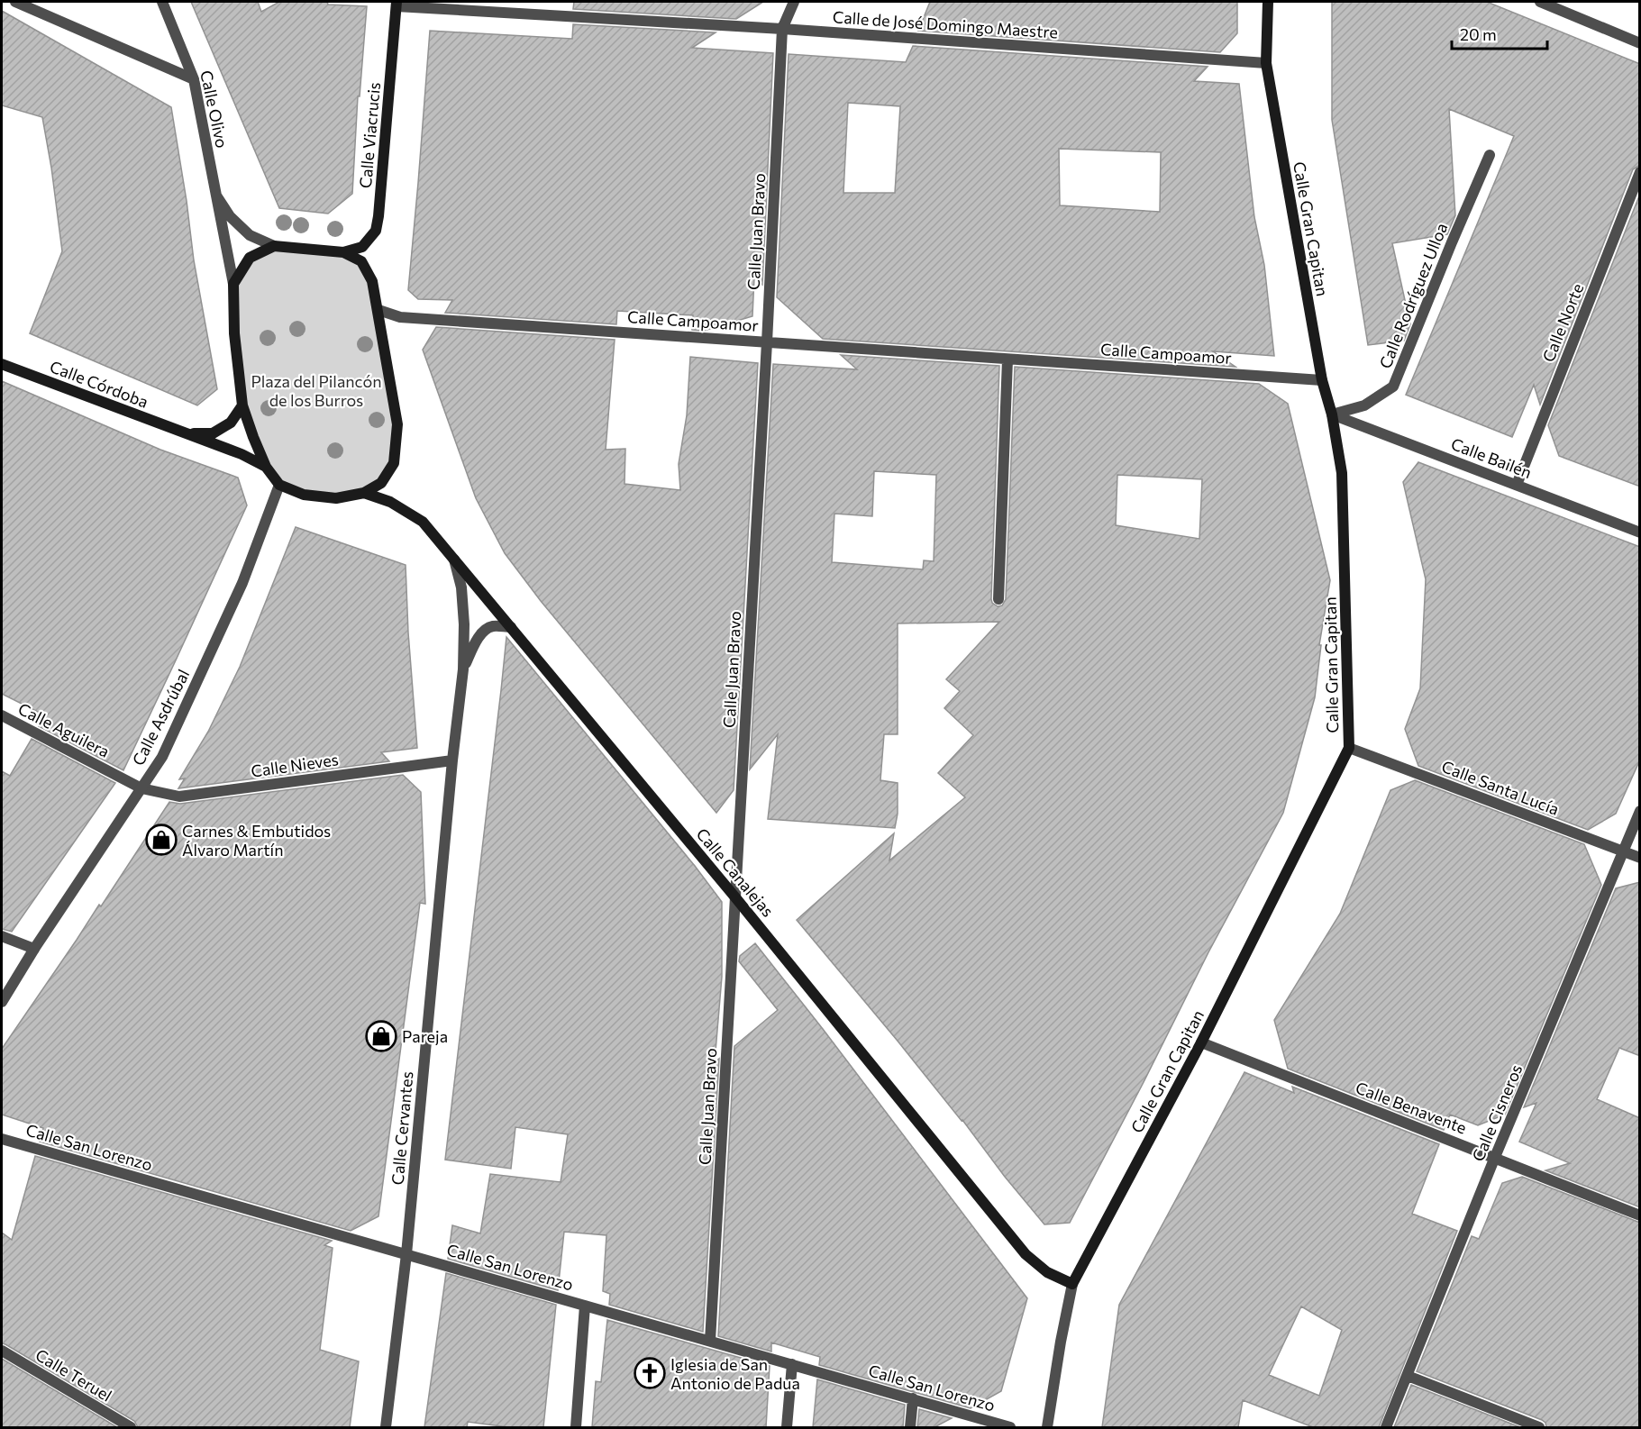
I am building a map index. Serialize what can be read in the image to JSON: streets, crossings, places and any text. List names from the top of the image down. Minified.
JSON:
{"streets":{"main road":["Calle Viacrucis","Calle Gran Capitan","Calle Córdoba","Calle Canalejas"],"street":["Calle de José Domingo Maestre","Calle Olivo","Calle Juan Bravo","Calle Rodríguez Ulloa","Calle Campoamor","Calle Norte","Calle Bailén","Calle Asdrúbal","Calle Aguilera","Calle Nieves","Calle Santa Lucía","Calle Benavente","Calle Cisneros","Calle Cervantes","Calle San Lorenzo","Calle Teruel"]},"crossings":[["Calle de José Domingo Maestre","Calle Viacrucis"],["Calle de José Domingo Maestre","Calle Gran Capitan"],["Calle de José Domingo Maestre","Calle Juan Bravo"],["Calle Gran Capitan","Calle Rodríguez Ulloa"],["Calle Gran Capitan","Calle Campoamor"],["Calle Gran Capitan","Calle Bailén"],["Calle Gran Capitan","Calle Santa Lucía"],["Calle Gran Capitan","Calle Canalejas"],["Calle Gran Capitan","Calle Benavente"],["Calle Juan Bravo","Calle Campoamor"],["Calle Juan Bravo","Calle Canalejas"],["Calle Juan Bravo","Calle San Lorenzo"],["Calle Rodríguez Ulloa","Calle Bailén"],["Calle Norte","Calle Bailén"],["Calle Asdrúbal","Calle Aguilera"],["Calle Asdrúbal","Calle Nieves"],["Calle Aguilera","Calle Nieves"],["Calle Nieves","Calle Cervantes"],["Calle Santa Lucía","Calle Cisneros"],["Calle Canalejas","Calle Cervantes"],["Calle Benavente","Calle Cisneros"],["Calle Cervantes","Calle San Lorenzo"]],"parks":["Plaza del Pilancón de los Burros"],"places":{"shop":["Carnes & Embutidos Álvaro Martín","Pareja"],"church":["Iglesia de San Antonio de Padua"]},"scale_bar":"20 m"}
